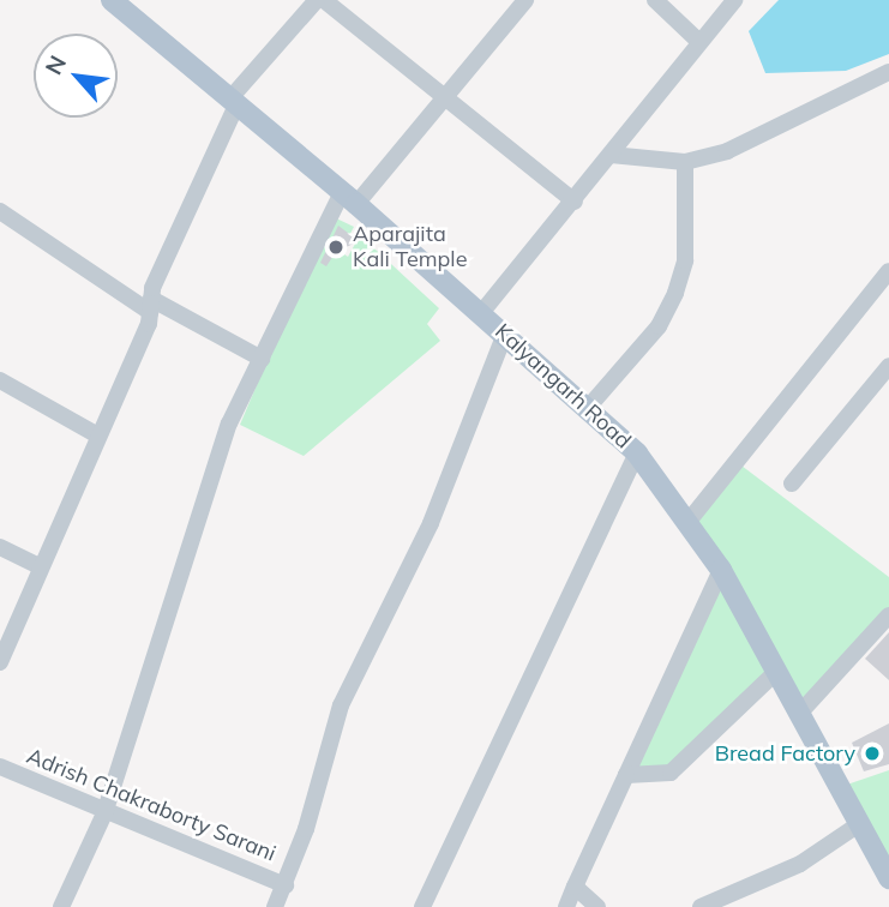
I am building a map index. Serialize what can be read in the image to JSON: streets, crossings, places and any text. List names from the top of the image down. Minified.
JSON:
{"streets":{"main road":["Kalyangarh Road"],"street":["Adrish Chakraborty Sarani"]},"places":["Aparajita Kali Temple","Bread Factory"],"north":"top left"}
